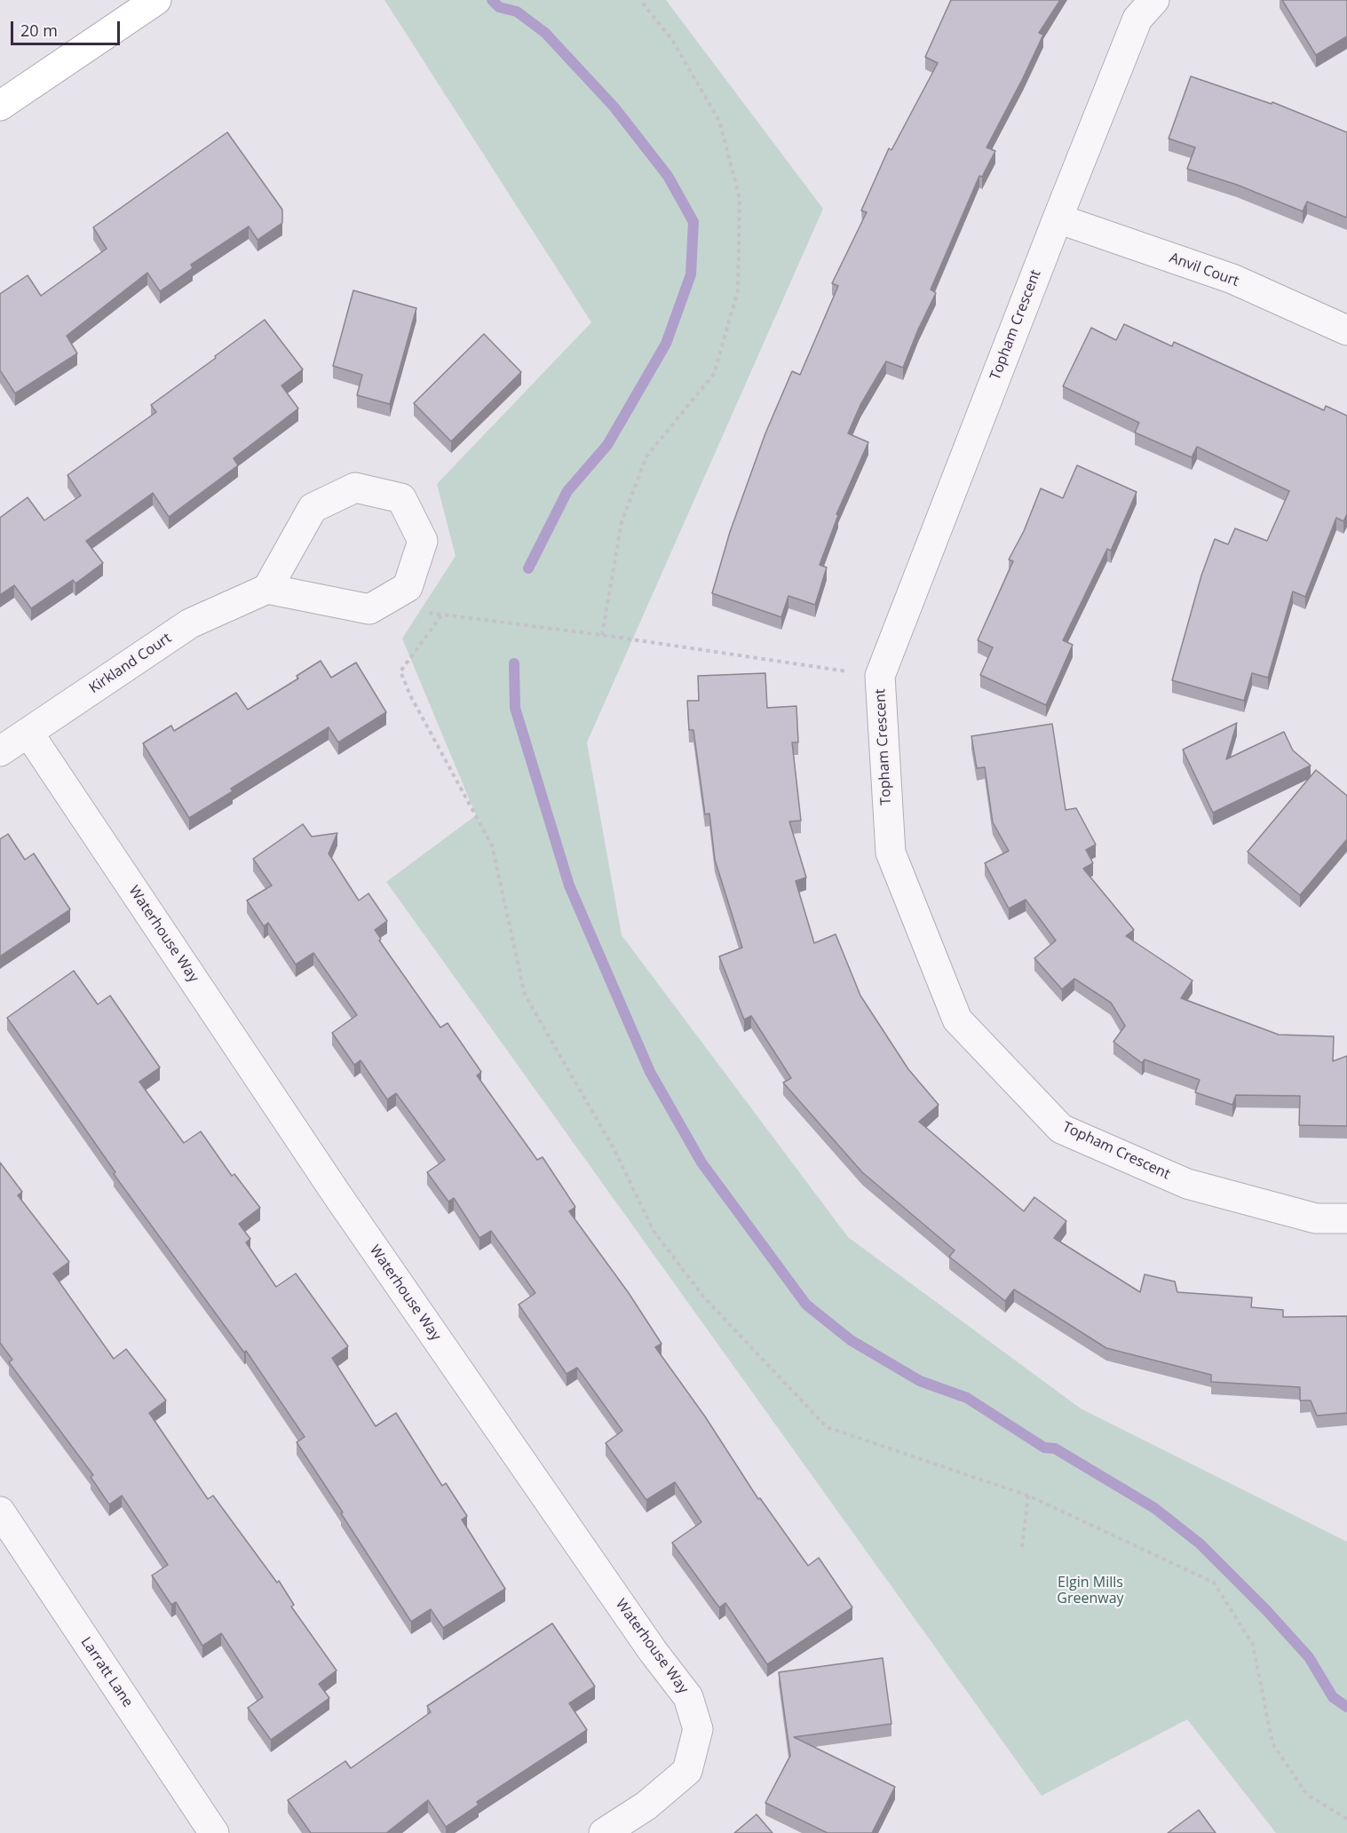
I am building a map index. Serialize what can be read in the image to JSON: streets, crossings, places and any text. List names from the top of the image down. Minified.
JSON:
{"streets":{"street":["Anvil Court","Topham Crescent","Kirkland Court","Waterhouse Way","Larratt Lane"]},"crossings":[["Anvil Court","Topham Crescent"],["Kirkland Court","Waterhouse Way"]],"parks":["Elgin Mills Greenway"],"scale_bar":"20 m"}
